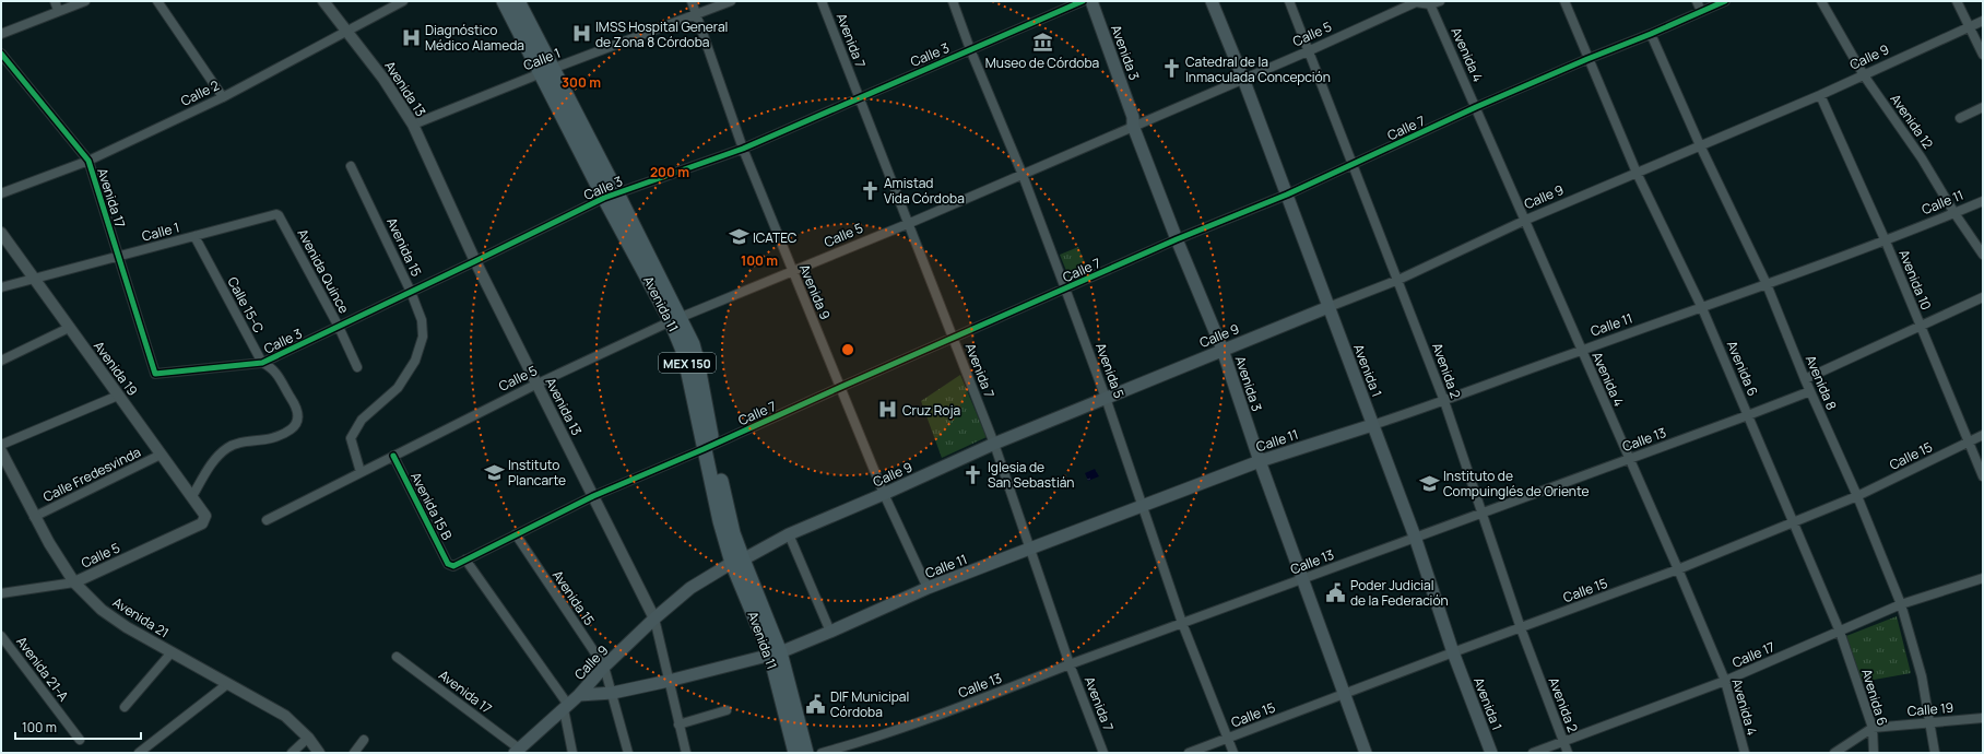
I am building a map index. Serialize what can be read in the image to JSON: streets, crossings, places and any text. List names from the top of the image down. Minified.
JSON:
{"streets":{"main road":["Avenida 3","Calle 9","Calle 11","Avenida 11","MEX 150","Avenida 1"],"street":["Calle 5","Avenida 7","Calle 3","Avenida 4","Calle 1","Avenida 13","Calle 2","Avenida 12","Calle 7","Avenida 17","Avenida 15","Avenida Quince","Avenida 10","Avenida 9","Calle 15-C","Avenida 19","Avenida 6","Avenida 5","Avenida 2","Avenida 8","Calle 13","Calle 15","Calle Fredesvinda","Avenida 15 B","Avenida 21","Calle 17","Avenida 21-A","Calle 19"]},"crossings":[["Calle 5","Avenida 7"],["Calle 5","Avenida 3"],["Calle 5","Avenida 4"],["Calle 5","Avenida 13"],["Calle 5","Avenida 15"],["Calle 5","Avenida 9"],["Calle 5","Avenida 11"],["Calle 5","Avenida 19"],["Calle 5","Avenida 5"],["Calle 5","Avenida 1"],["Calle 5","Avenida 2"],["Calle 5","Avenida 15 B"],["Calle 5","Avenida 21"],["Avenida 7","Calle 3"],["Avenida 7","Calle 9"],["Avenida 7","Calle 7"],["Avenida 7","Calle 11"],["Avenida 7","Calle 13"],["Avenida 3","Calle 9"],["Avenida 3","Calle 7"],["Avenida 3","Calle 11"],["Avenida 3","Calle 13"],["Avenida 3","Calle 15"],["Calle 3","Avenida 13"],["Calle 3","Avenida 17"],["Calle 3","Avenida 15"],["Calle 3","Avenida Quince"],["Calle 3","Avenida 9"],["Calle 3","Avenida 11"],["Calle 3","Calle 15-C"],["Calle 3","Avenida 5"],["Avenida 4","Calle 9"],["Avenida 4","Calle 7"],["Avenida 4","Calle 11"],["Avenida 4","Calle 13"],["Avenida 4","Calle 15"],["Avenida 4","Calle 17"],["Calle 9","Avenida 13"],["Calle 9","Avenida 12"],["Calle 9","Avenida 17"],["Calle 9","Calle 11"],["Calle 9","Avenida 15"],["Calle 9","Avenida 10"],["Calle 9","Avenida 9"],["Calle 9","Avenida 11"],["Calle 9","Avenida 6"],["Calle 9","Avenida 5"],["Calle 9","Avenida 1"],["Calle 9","Avenida 2"],["Calle 9","Avenida 8"],["Calle 1","Avenida 13"],["Calle 1","Avenida 17"],["Calle 1","Avenida Quince"],["Calle 1","Avenida 9"],["Calle 1","Avenida 11"],["Calle 1","Calle 15-C"],["Calle 1","Avenida 19"],["Avenida 13","Calle 2"],["Avenida 13","Calle 7"],["Avenida 13","Calle 11"],["Calle 2","Avenida 17"],["Avenida 12","Calle 11"],["Calle 7","Avenida 15"],["Calle 7","Avenida 9"],["Calle 7","Avenida 11"],["Calle 7","Avenida 6"],["Calle 7","Avenida 5"],["Calle 7","Avenida 1"],["Calle 7","Avenida 2"],["Calle 7","Avenida 8"],["Calle 7","Avenida 15 B"],["Calle 11","Avenida 15"],["Calle 11","Avenida 10"],["Calle 11","Avenida 9"],["Calle 11","Avenida 11"],["Calle 11","Avenida 6"],["Calle 11","Avenida 5"],["Calle 11","Avenida 1"],["Calle 11","Avenida 2"],["Calle 11","Avenida 8"],["Avenida 10","Calle 15"],["Calle 15-C","Avenida 19"],["Avenida 19","Calle Fredesvinda"],["Avenida 6","Calle 13"],["Avenida 6","Calle 15"],["Avenida 6","Calle 17"],["Avenida 6","Calle 19"],["Avenida 5","Calle 13"],["Avenida 5","Calle 15"],["Avenida 1","Calle 13"],["Avenida 1","Calle 15"],["Avenida 2","Calle 13"],["Avenida 2","Calle 15"],["Avenida 2","Calle 17"],["Avenida 8","Calle 13"],["Avenida 8","Calle 15"],["Avenida 8","Calle 17"],["Avenida 8","Calle 19"],["Calle Fredesvinda","Avenida 21"]],"places":{"hospital":["IMSS Hospital General de Zona 8 Córdoba","Diagnóstico Médico Alameda","Cruz Roja"],"museum":["Museo de Córdoba"],"church":["Catedral de la Inmaculada Concepción","Amistad Vida Córdoba","Iglesia de San Sebastián"],"school or university":["ICATEC","Instituto Plancarte","Instituto de Compuinglés de Oriente"],"public building":["Poder Judicial de la Federación","DIF Municipal Córdoba"]},"scale_bar":"100 m","rings":["300 m","200 m","100 m"]}
